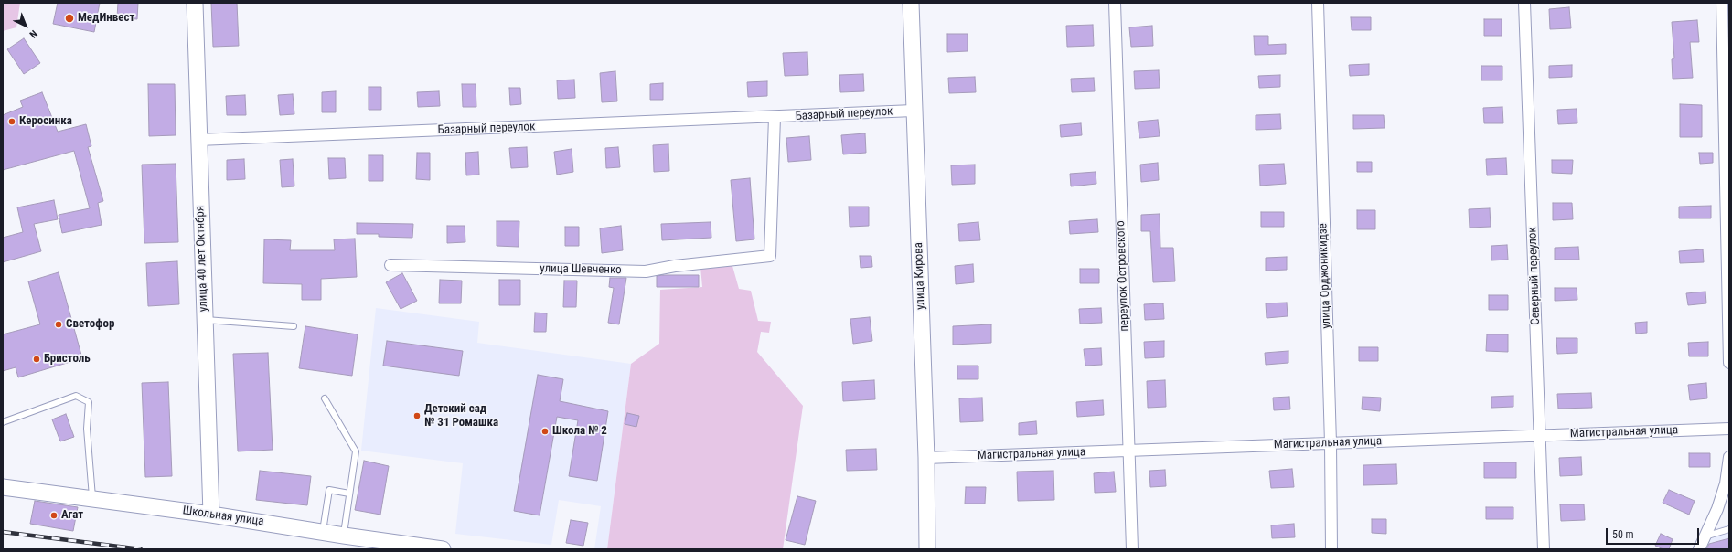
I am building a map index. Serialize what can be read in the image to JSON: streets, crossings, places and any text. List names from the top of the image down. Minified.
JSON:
{"streets":{"main road":["улица 40 лет Октября","улица Кирова","Школьная улица"],"street":["Базарный переулок","улица Шевченко","переулок Островского","улица Орджоникидзе","Северный переулок","Магистральная улица"]},"crossings":[["Базарный переулок","улица 40 лет Октября"],["Базарный переулок","улица Шевченко"],["Базарный переулок","улица Кирова"],["улица 40 лет Октября","Школьная улица"],["улица Кирова","Магистральная улица"],["переулок Островского","Магистральная улица"],["улица Орджоникидзе","Магистральная улица"],["Северный переулок","Магистральная улица"]],"places":["МедИнвест","Керосинка","Светофор","Бристоль","Детский сад № 31 Ромашка","Школа № 2","Агат"],"scale_bar":"50 m","north":"bottom right"}
